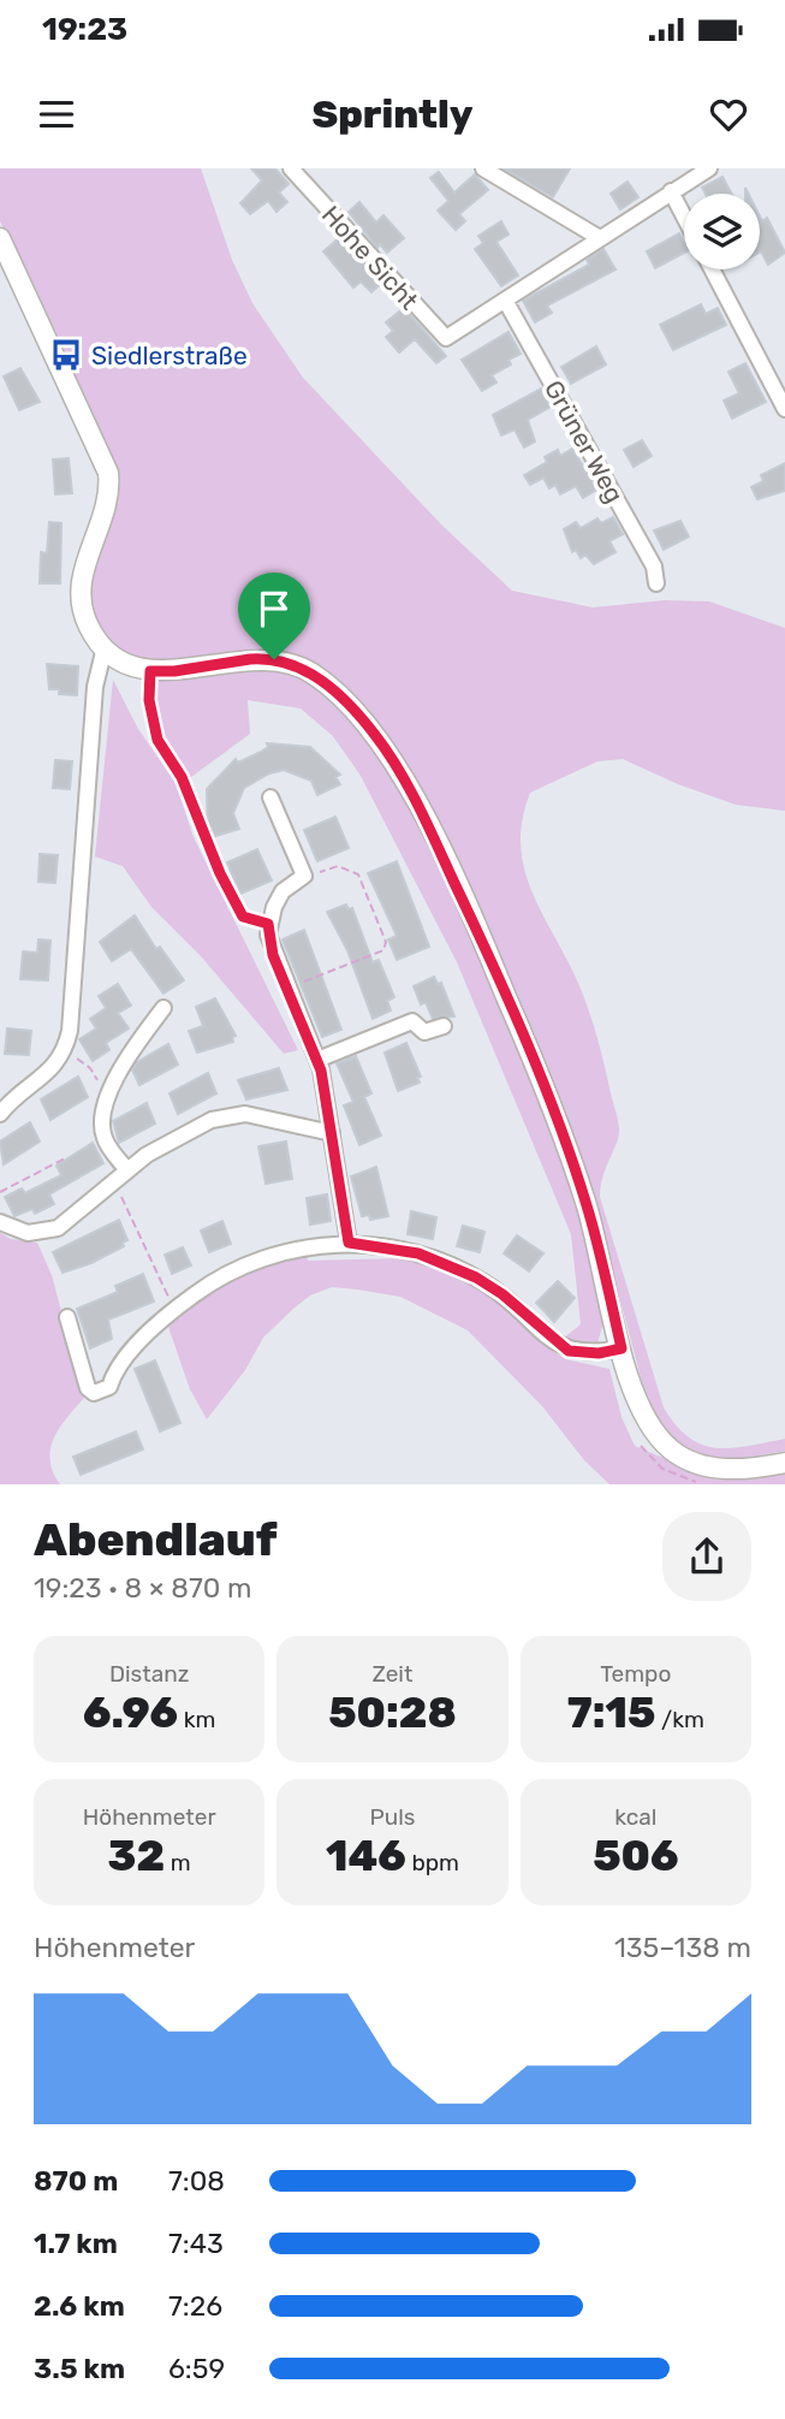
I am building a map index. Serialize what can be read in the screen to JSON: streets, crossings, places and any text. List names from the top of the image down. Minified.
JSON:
{"streets":{"street":["Hohe Sicht","Grüner Weg"]},"crossings":[["Hohe Sicht","Grüner Weg"]],"places":{"bus stop":["Siedlerstraße"]},"page":{"status":"19:23","header":"Sprintly","heading":["Abendlauf","19:23 · 8 × 870 m"],"stats":[["Distanz","6.96 km"],["Zeit","50:28"],["Tempo","7:15 /km"],["Höhenmeter","32 m"],["Puls","146 bpm"],["kcal","506"]],"chart":["Höhenmeter","135–138 m"],"list":[{"name":"870 m","note":"7:08"},{"name":"1.7 km","note":"7:43"},{"name":"2.6 km","note":"7:26"},{"name":"3.5 km","note":"6:59"}]}}
